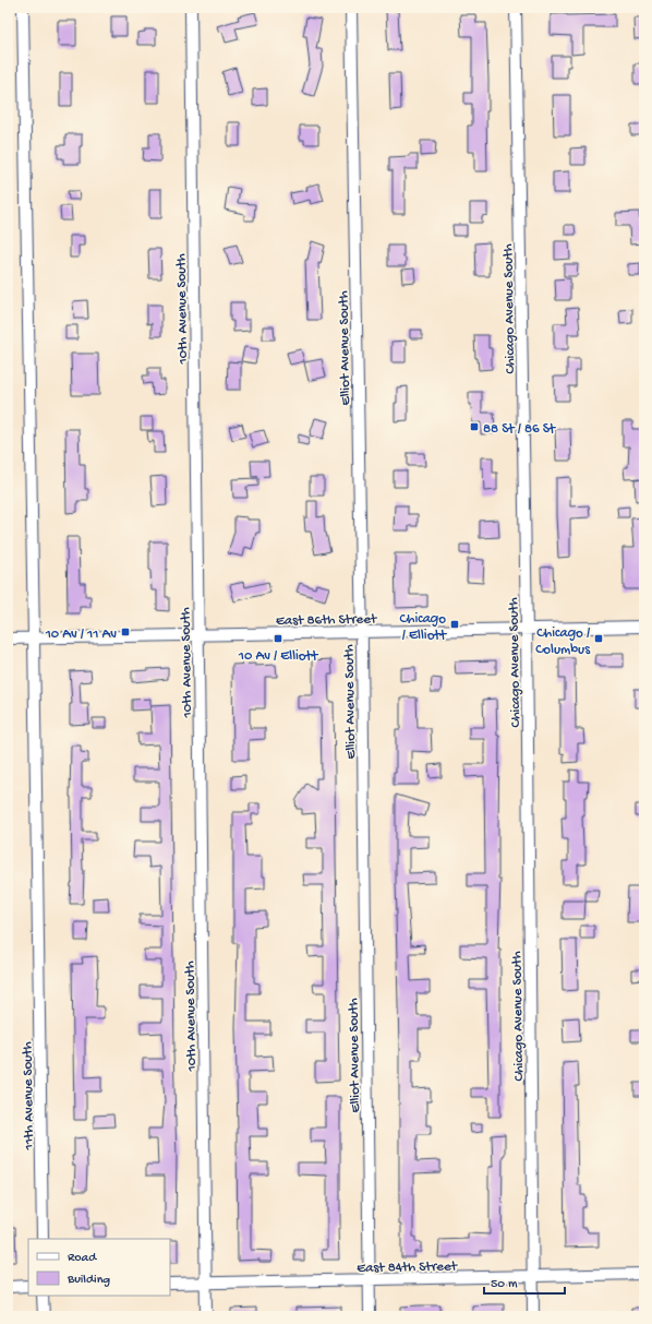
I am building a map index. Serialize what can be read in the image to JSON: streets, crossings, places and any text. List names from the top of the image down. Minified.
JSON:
{"streets":{"street":["10th Avenue South","Chicago Avenue South","Elliot Avenue South","East 86th Street","11th Avenue South","East 84th Street"]},"crossings":[["10th Avenue South","East 86th Street"],["10th Avenue South","East 84th Street"],["Chicago Avenue South","East 86th Street"],["Chicago Avenue South","East 84th Street"],["Elliot Avenue South","East 86th Street"],["Elliot Avenue South","East 84th Street"],["East 86th Street","11th Avenue South"]],"places":{"transit":["88 St / 86 St","Chicago / Elliott","10 Av / 11 Av","10 Av / Elliott","Chicago / Columbus"]},"legend":["Road","Building"],"scale_bar":"50 m"}
